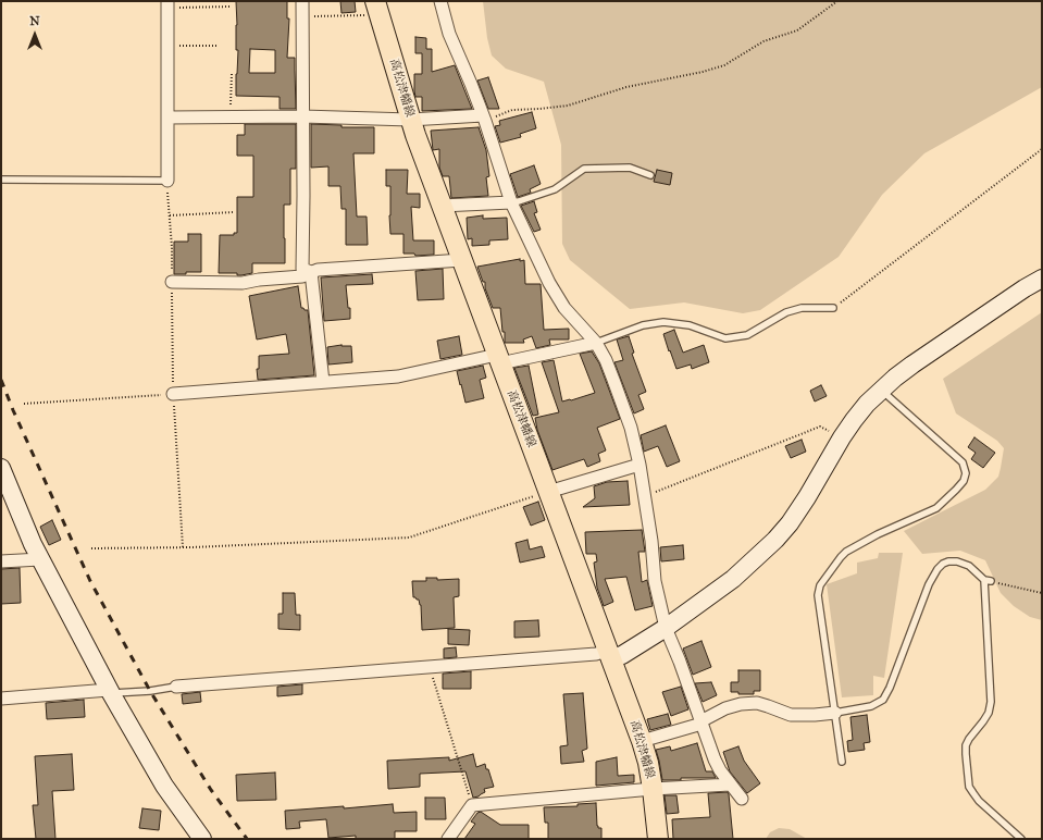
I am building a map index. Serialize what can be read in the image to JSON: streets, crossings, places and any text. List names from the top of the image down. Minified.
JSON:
{"streets":{"main road":["高松津幡線"]},"north":"top"}
